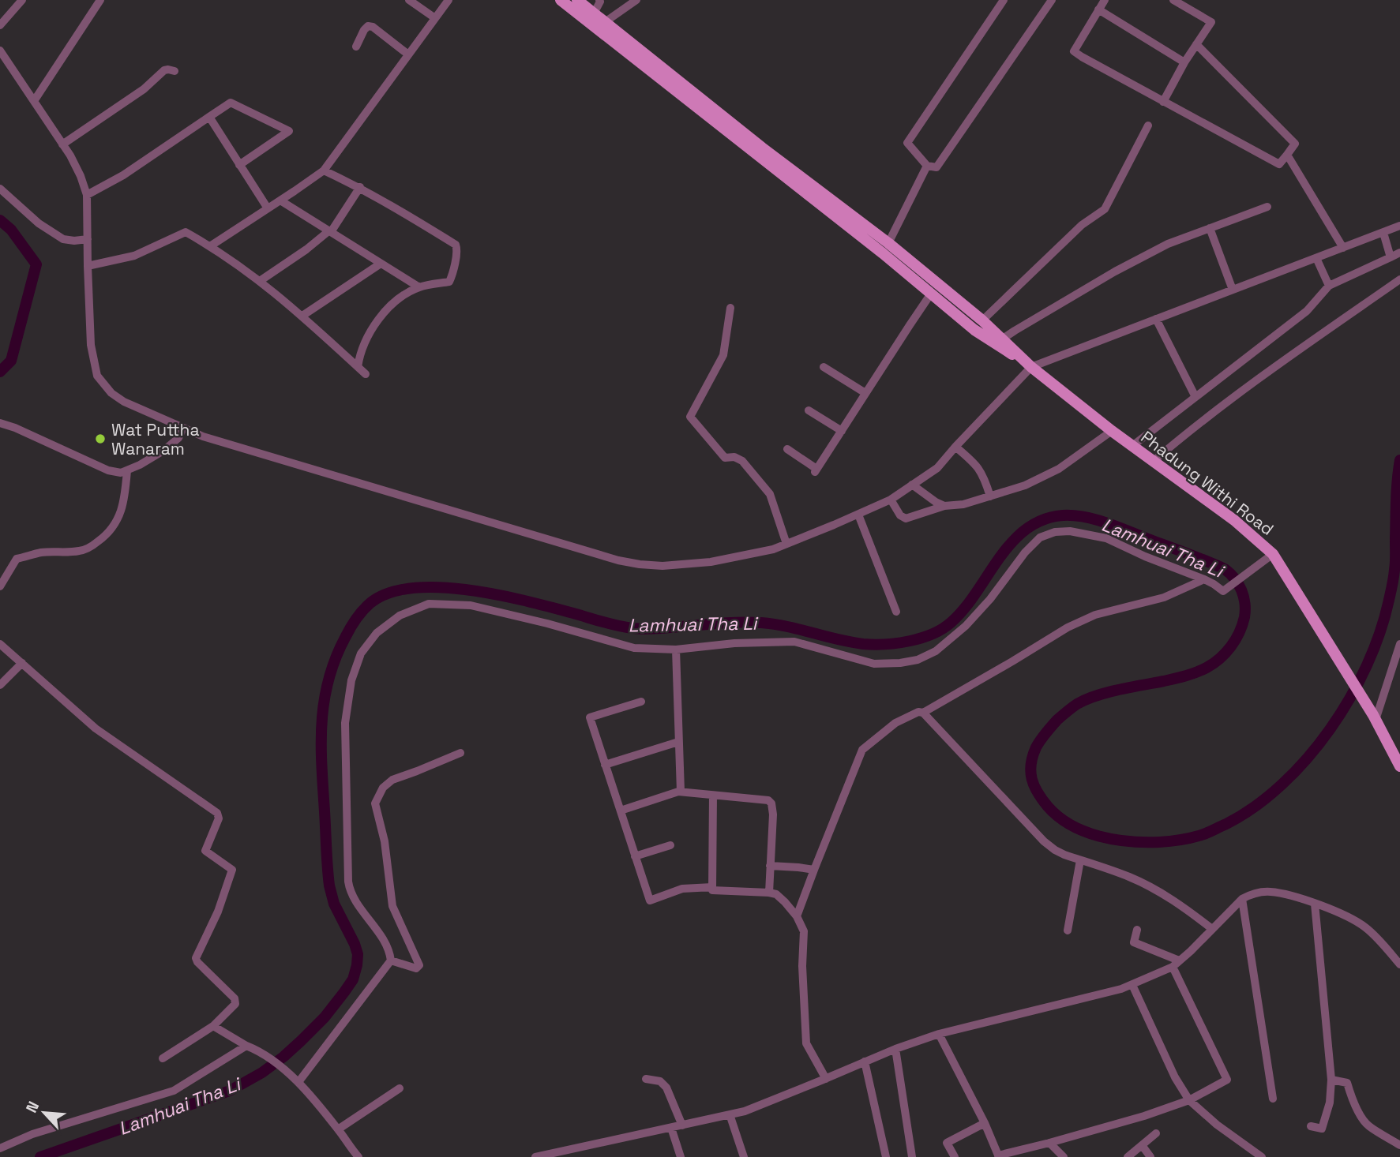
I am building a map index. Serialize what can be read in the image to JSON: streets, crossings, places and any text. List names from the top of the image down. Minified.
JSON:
{"streets":{"main road":["Phadung Withi Road"]},"water":["Lamhuai Tha Li"],"places":["Wat Puttha Wanaram"],"north":"top left"}
